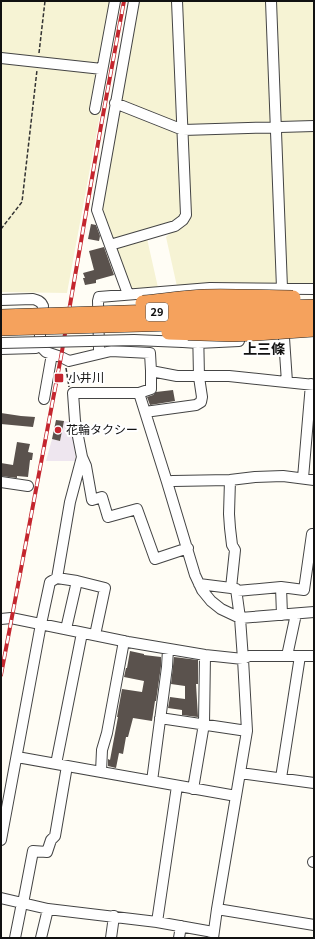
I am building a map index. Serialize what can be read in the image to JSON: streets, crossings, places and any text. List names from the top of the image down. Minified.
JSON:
{"streets":{"highway":["29"]},"districts":["上三條"],"places":{"transit":["小井川"],"other":["花輪タクシー"]}}
